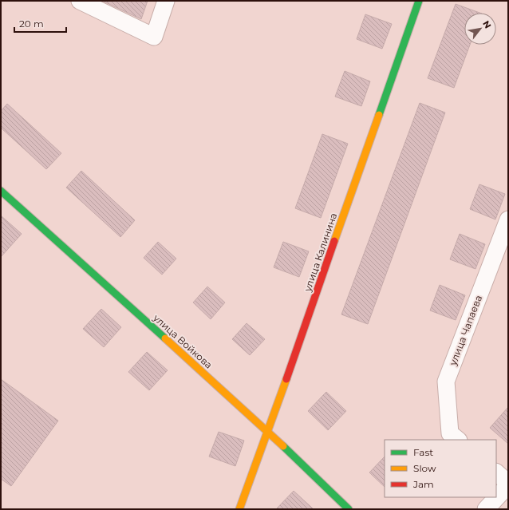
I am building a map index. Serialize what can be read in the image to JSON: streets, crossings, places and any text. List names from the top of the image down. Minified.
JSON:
{"streets":{"street":["улица Калинина","улица Чапаева","улица Войкова"]},"crossings":[["улица Калинина","улица Войкова"]],"legend":["Fast","Slow","Jam"],"scale_bar":"20 m","north":"top right"}
